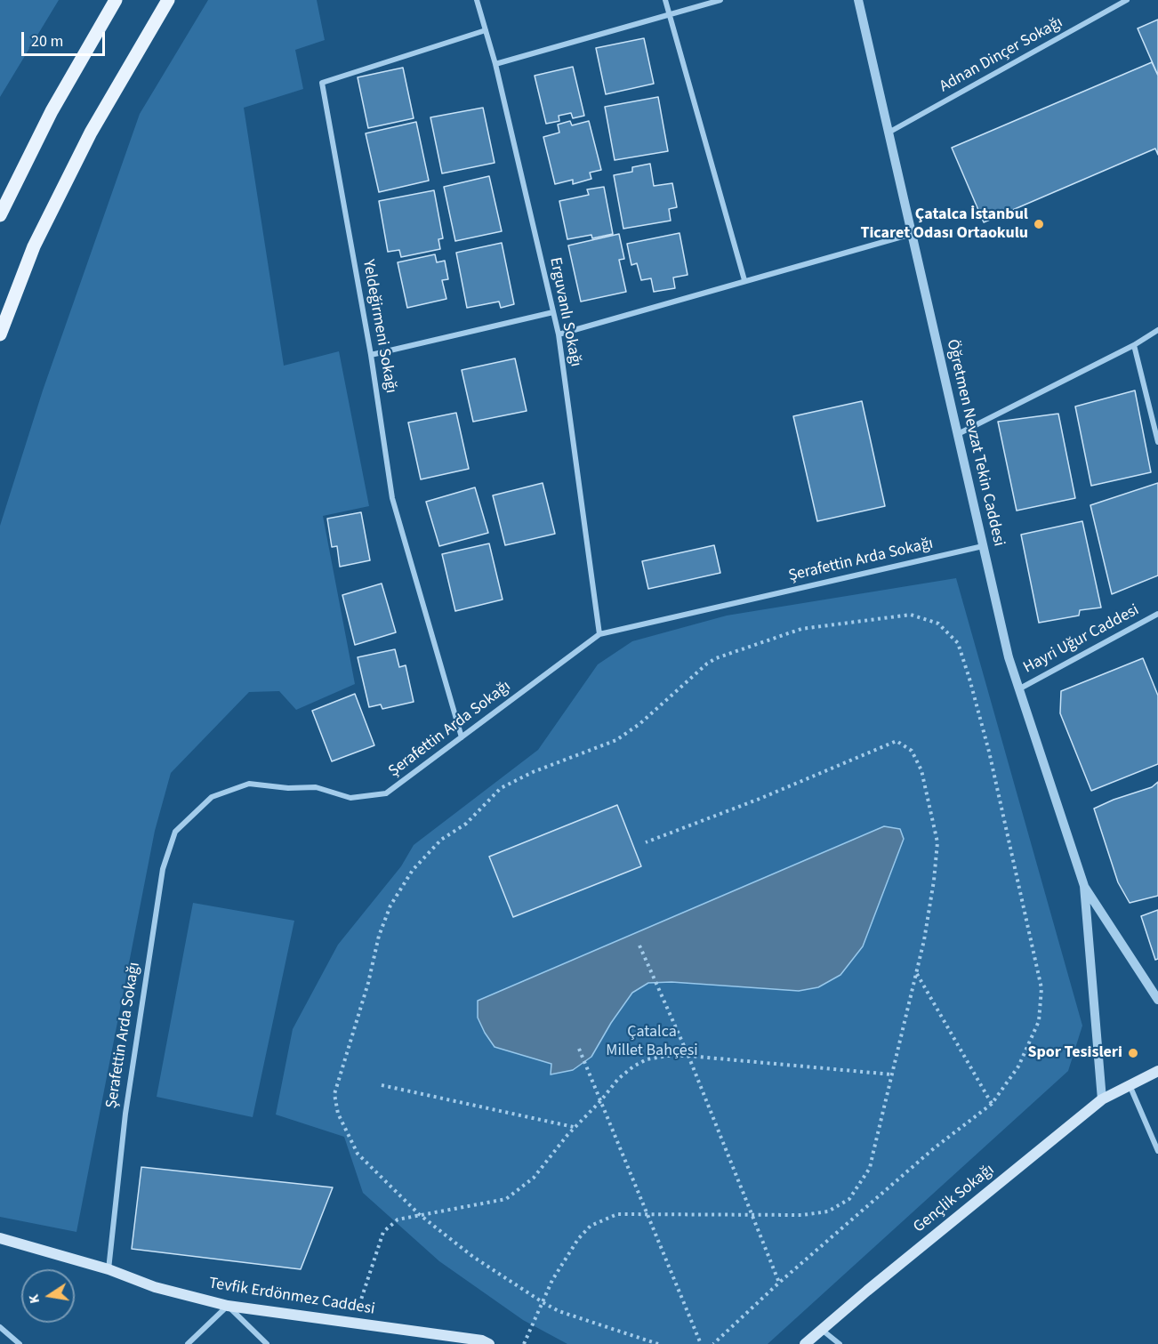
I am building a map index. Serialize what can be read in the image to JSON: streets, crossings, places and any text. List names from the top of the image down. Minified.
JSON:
{"streets":{"main road":["Gençlik Sokağı","Tevfik Erdönmez Caddesi"],"street":["Adnan Dinçer Sokağı","Erguvanlı Sokağı","Yeldeğirmeni Sokağı","Öğretmen Nevzat Tekin Caddesi","Şerafettin Arda Sokağı","Hayri Uğur Caddesi"]},"crossings":[["Adnan Dinçer Sokağı","Öğretmen Nevzat Tekin Caddesi"],["Erguvanlı Sokağı","Yeldeğirmeni Sokağı"],["Erguvanlı Sokağı","Şerafettin Arda Sokağı"],["Yeldeğirmeni Sokağı","Şerafettin Arda Sokağı"],["Öğretmen Nevzat Tekin Caddesi","Şerafettin Arda Sokağı"],["Öğretmen Nevzat Tekin Caddesi","Hayri Uğur Caddesi"],["Şerafettin Arda Sokağı","Tevfik Erdönmez Caddesi"]],"parks":["Çatalca Millet Bahçesi"],"places":["Çatalca İstanbul Ticaret Odası Ortaokulu","Spor Tesisleri"],"scale_bar":"20 m","north":"left"}
